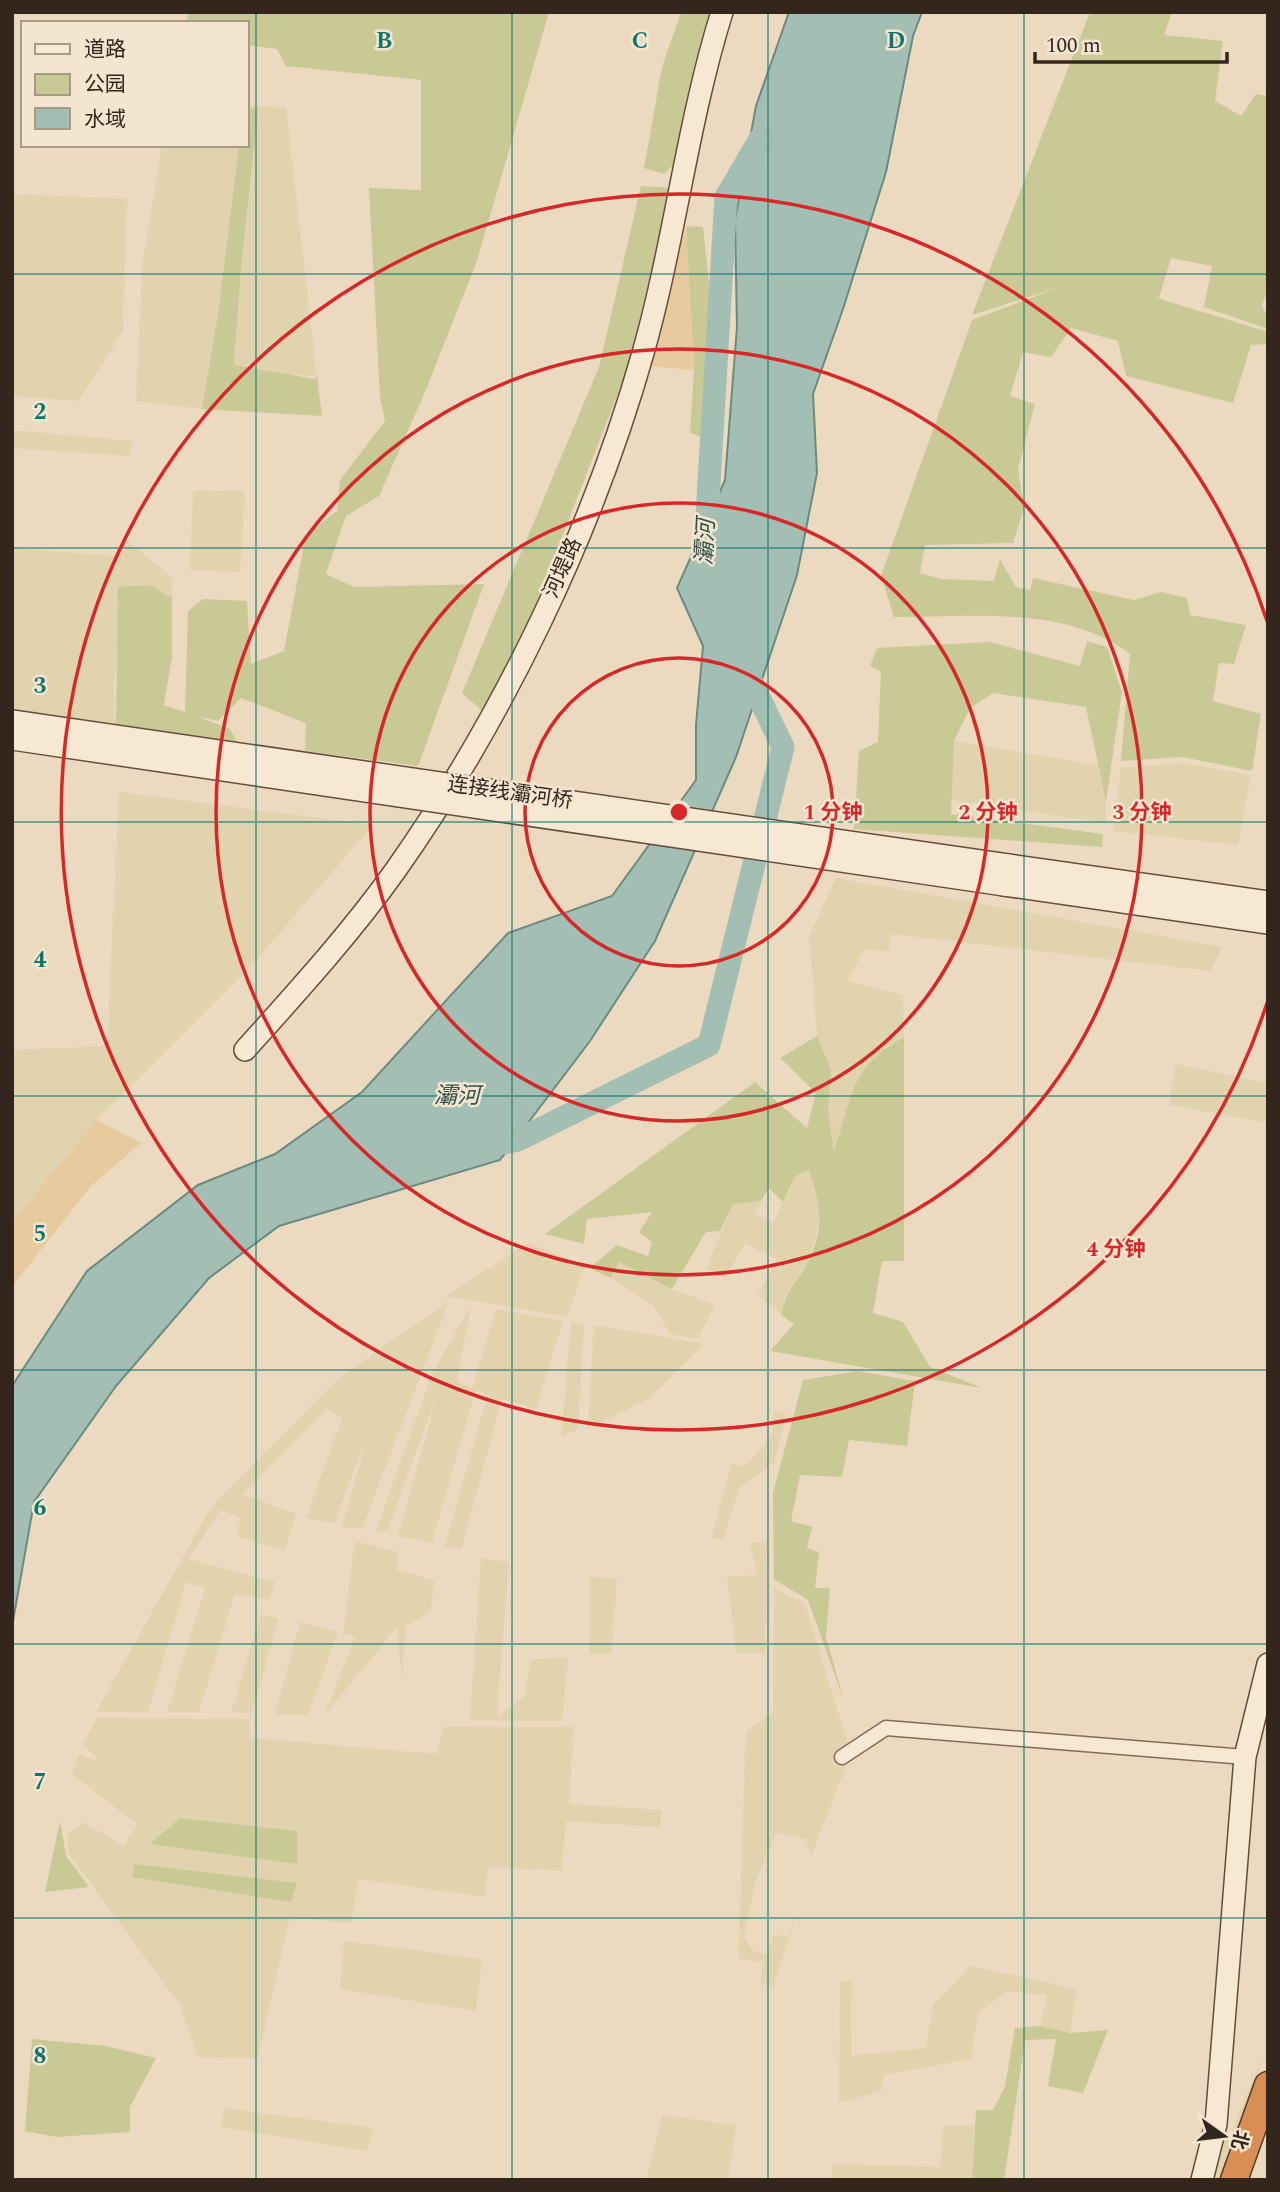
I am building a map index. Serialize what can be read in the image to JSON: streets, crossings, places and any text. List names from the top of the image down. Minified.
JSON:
{"streets":{"main road":["河堤路","连接线灞河桥"]},"water":["灞河"],"legend":["道路","公园","水域"],"scale_bar":"100 m","north":"right","grid":{"columns":["B","C","D"],"rows":["2","3","4","5","6","7","8"]},"rings":["1 分钟","2 分钟","3 分钟","4 分钟"]}
